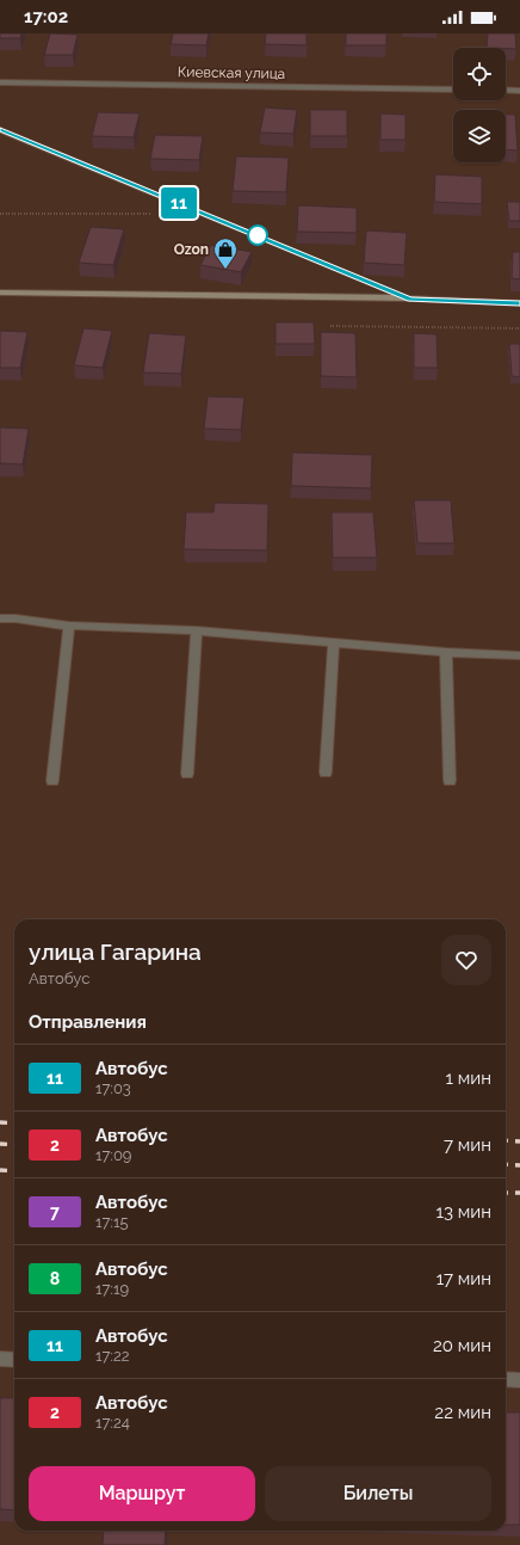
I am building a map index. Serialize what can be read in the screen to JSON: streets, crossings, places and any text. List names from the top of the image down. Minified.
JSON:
{"streets":{"street":["Киевская улица"]},"places":{"shop":["Ozon"]},"lines":["bus line 11"],"page":{"status":"17:02","on_map":"11","heading":[["улица Гагарина","Автобус"],"Отправления"],"list":[{"mark":"11","name":"Автобус","note":"17:03","value":"1 мин"},{"mark":"2","name":"Автобус","note":"17:09","value":"7 мин"},{"mark":"7","name":"Автобус","note":"17:15","value":"13 мин"},{"mark":"8","name":"Автобус","note":"17:19","value":"17 мин"},{"mark":"11","name":"Автобус","note":"17:22","value":"20 мин"},{"mark":"2","name":"Автобус","note":"17:24","value":"22 мин"}],"buttons":["Маршрут","Билеты"]}}
